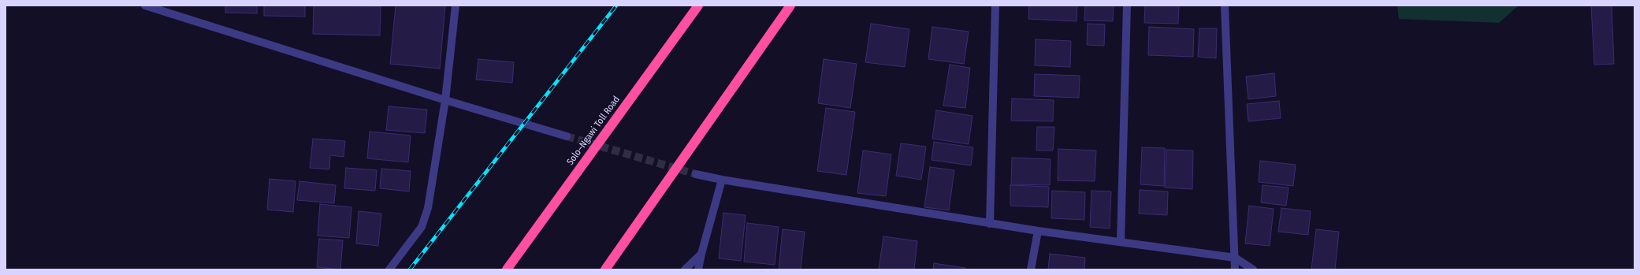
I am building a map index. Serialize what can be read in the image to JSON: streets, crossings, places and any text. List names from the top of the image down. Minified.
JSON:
{"streets":{"highway":["Solo–Ngawi Toll Road"]}}
